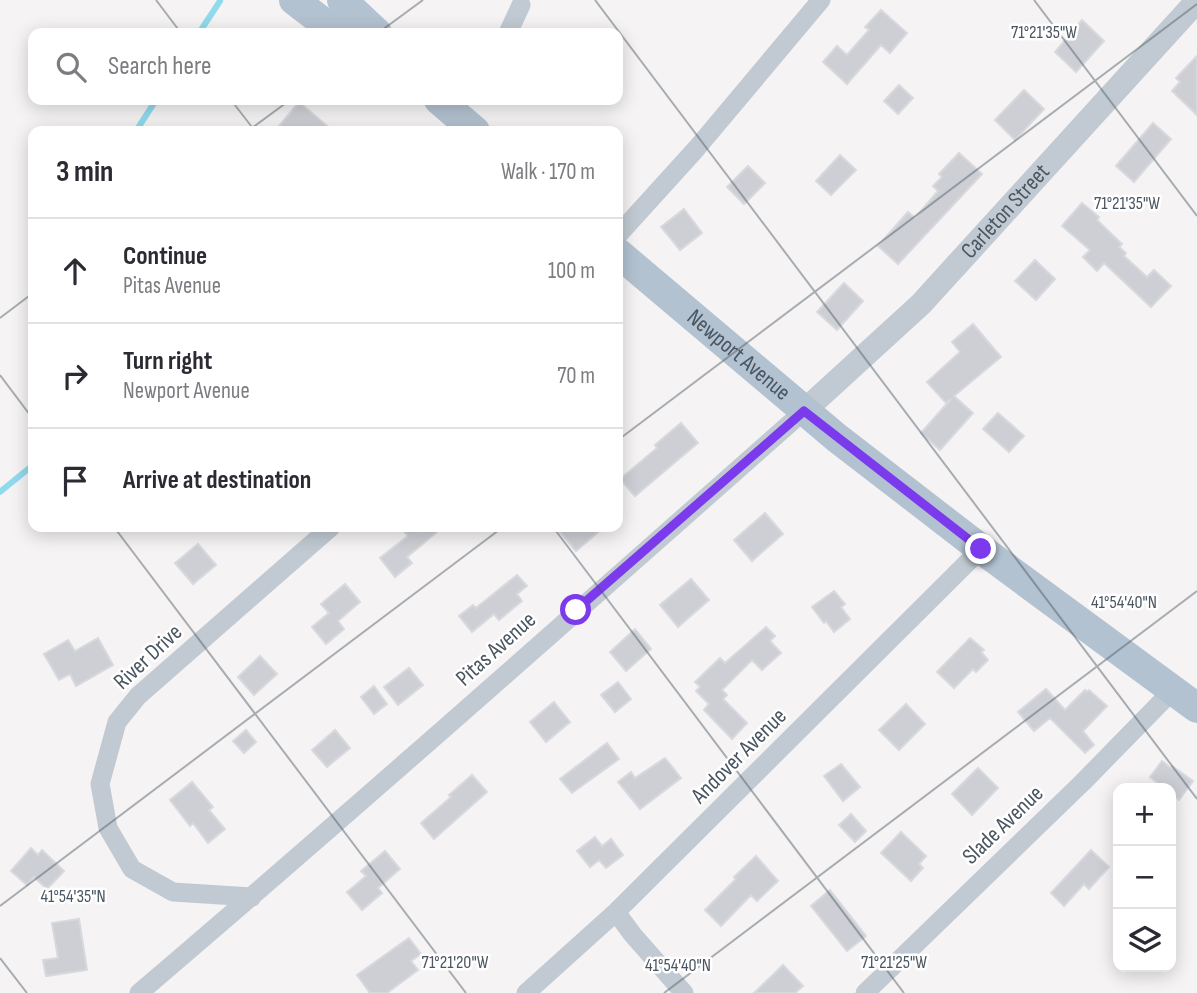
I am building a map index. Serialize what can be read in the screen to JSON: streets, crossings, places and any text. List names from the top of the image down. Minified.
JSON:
{"streets":{"main road":["Newport Avenue"],"street":["Carleton Street","Pitas Avenue","River Drive","Andover Avenue","Slade Avenue"]},"crossings":[["Carleton Street","Newport Avenue"],["Carleton Street","Pitas Avenue"],["Newport Avenue","Pitas Avenue"],["Newport Avenue","Andover Avenue"],["Newport Avenue","Slade Avenue"],["Pitas Avenue","River Drive"]],"page":{"search":"Search here","heading":["3 min","Walk · 170 m"],"list":[["Continue","Pitas Avenue","100 m"],["Turn right","Newport Avenue","70 m"],"Arrive at destination"],"map_buttons":["+","−"]},"coordinates":["71°21'35\"W","41°54'40\"N","41°54'35\"N","71°21'20\"W","71°21'25\"W"]}
